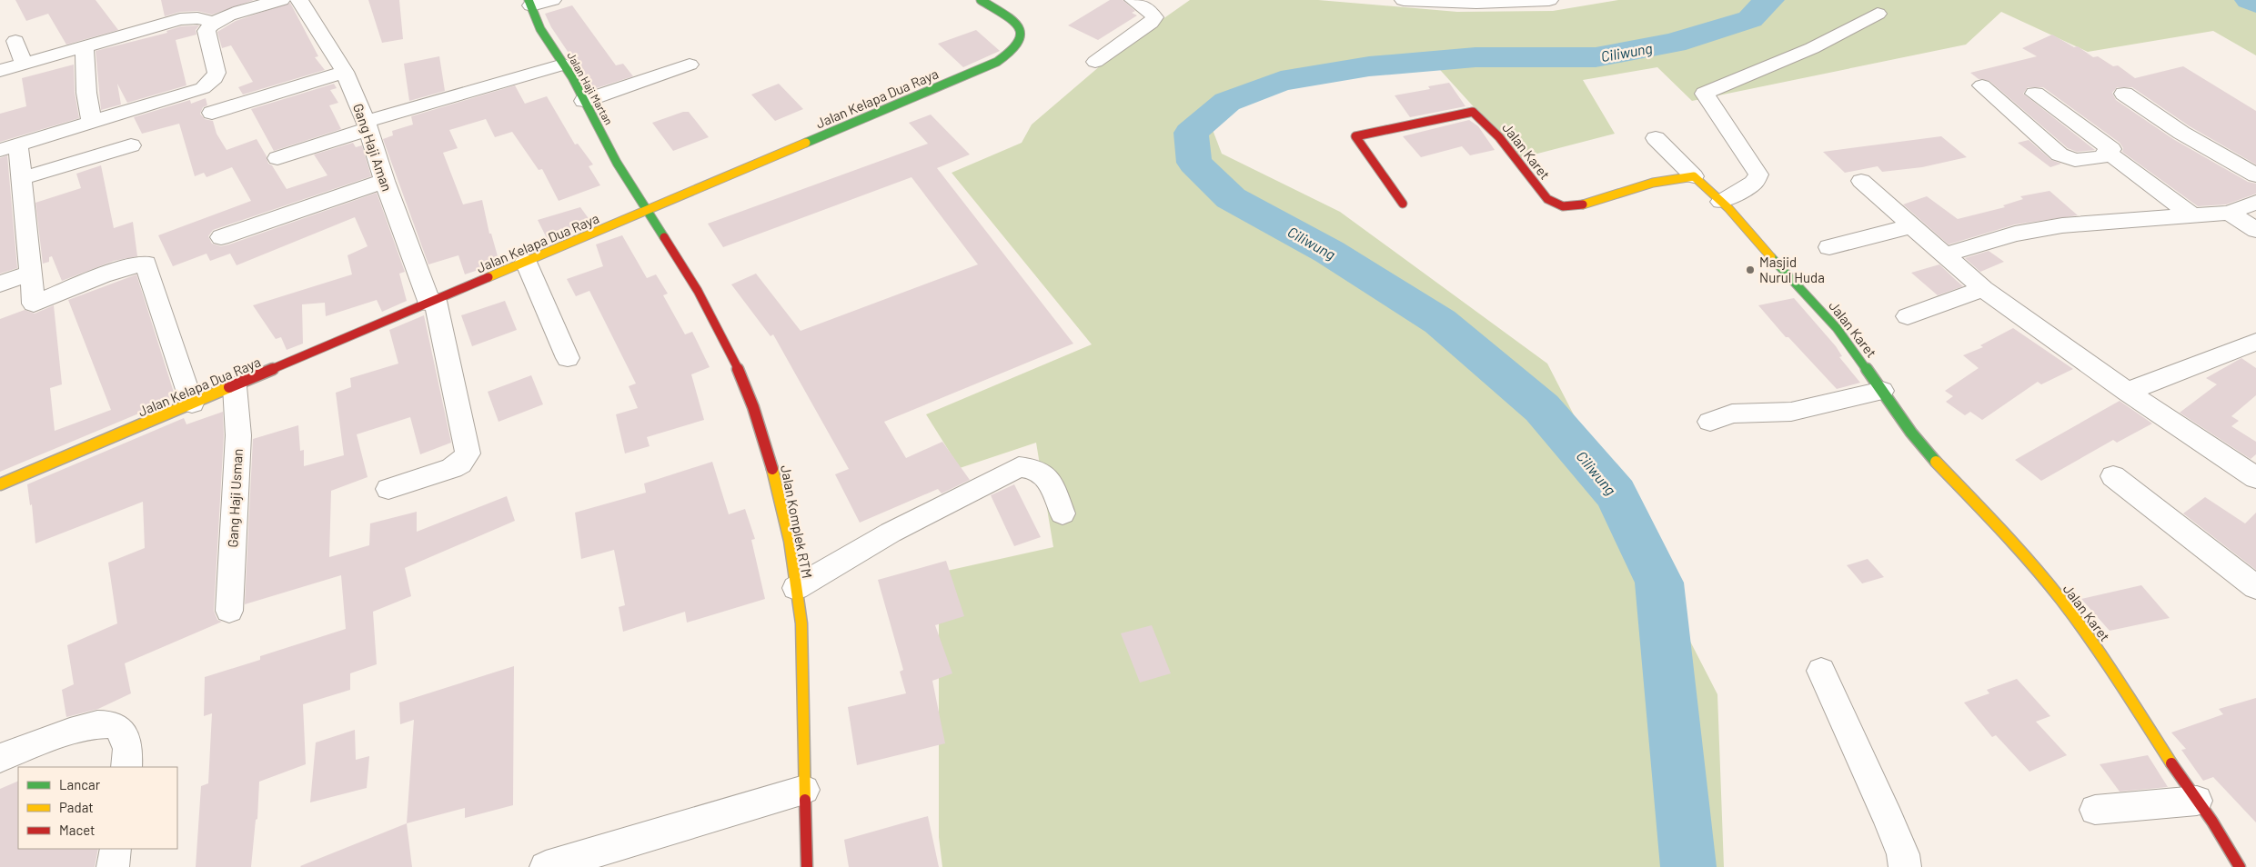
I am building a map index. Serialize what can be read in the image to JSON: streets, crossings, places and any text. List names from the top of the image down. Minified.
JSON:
{"streets":{"street":["Jalan Haji Martan","Jalan Kelapa Dua Raya","Gang Haji Aman","Jalan Karet","Gang Haji Usman","Jalan Komplek RTM"]},"crossings":[["Jalan Haji Martan","Jalan Kelapa Dua Raya"],["Jalan Haji Martan","Jalan Komplek RTM"],["Jalan Kelapa Dua Raya","Gang Haji Aman"],["Jalan Kelapa Dua Raya","Gang Haji Usman"],["Jalan Kelapa Dua Raya","Jalan Komplek RTM"]],"water":["Ciliwung"],"places":["Masjid Nurul Huda"],"legend":["Lancar","Padat","Macet"]}
